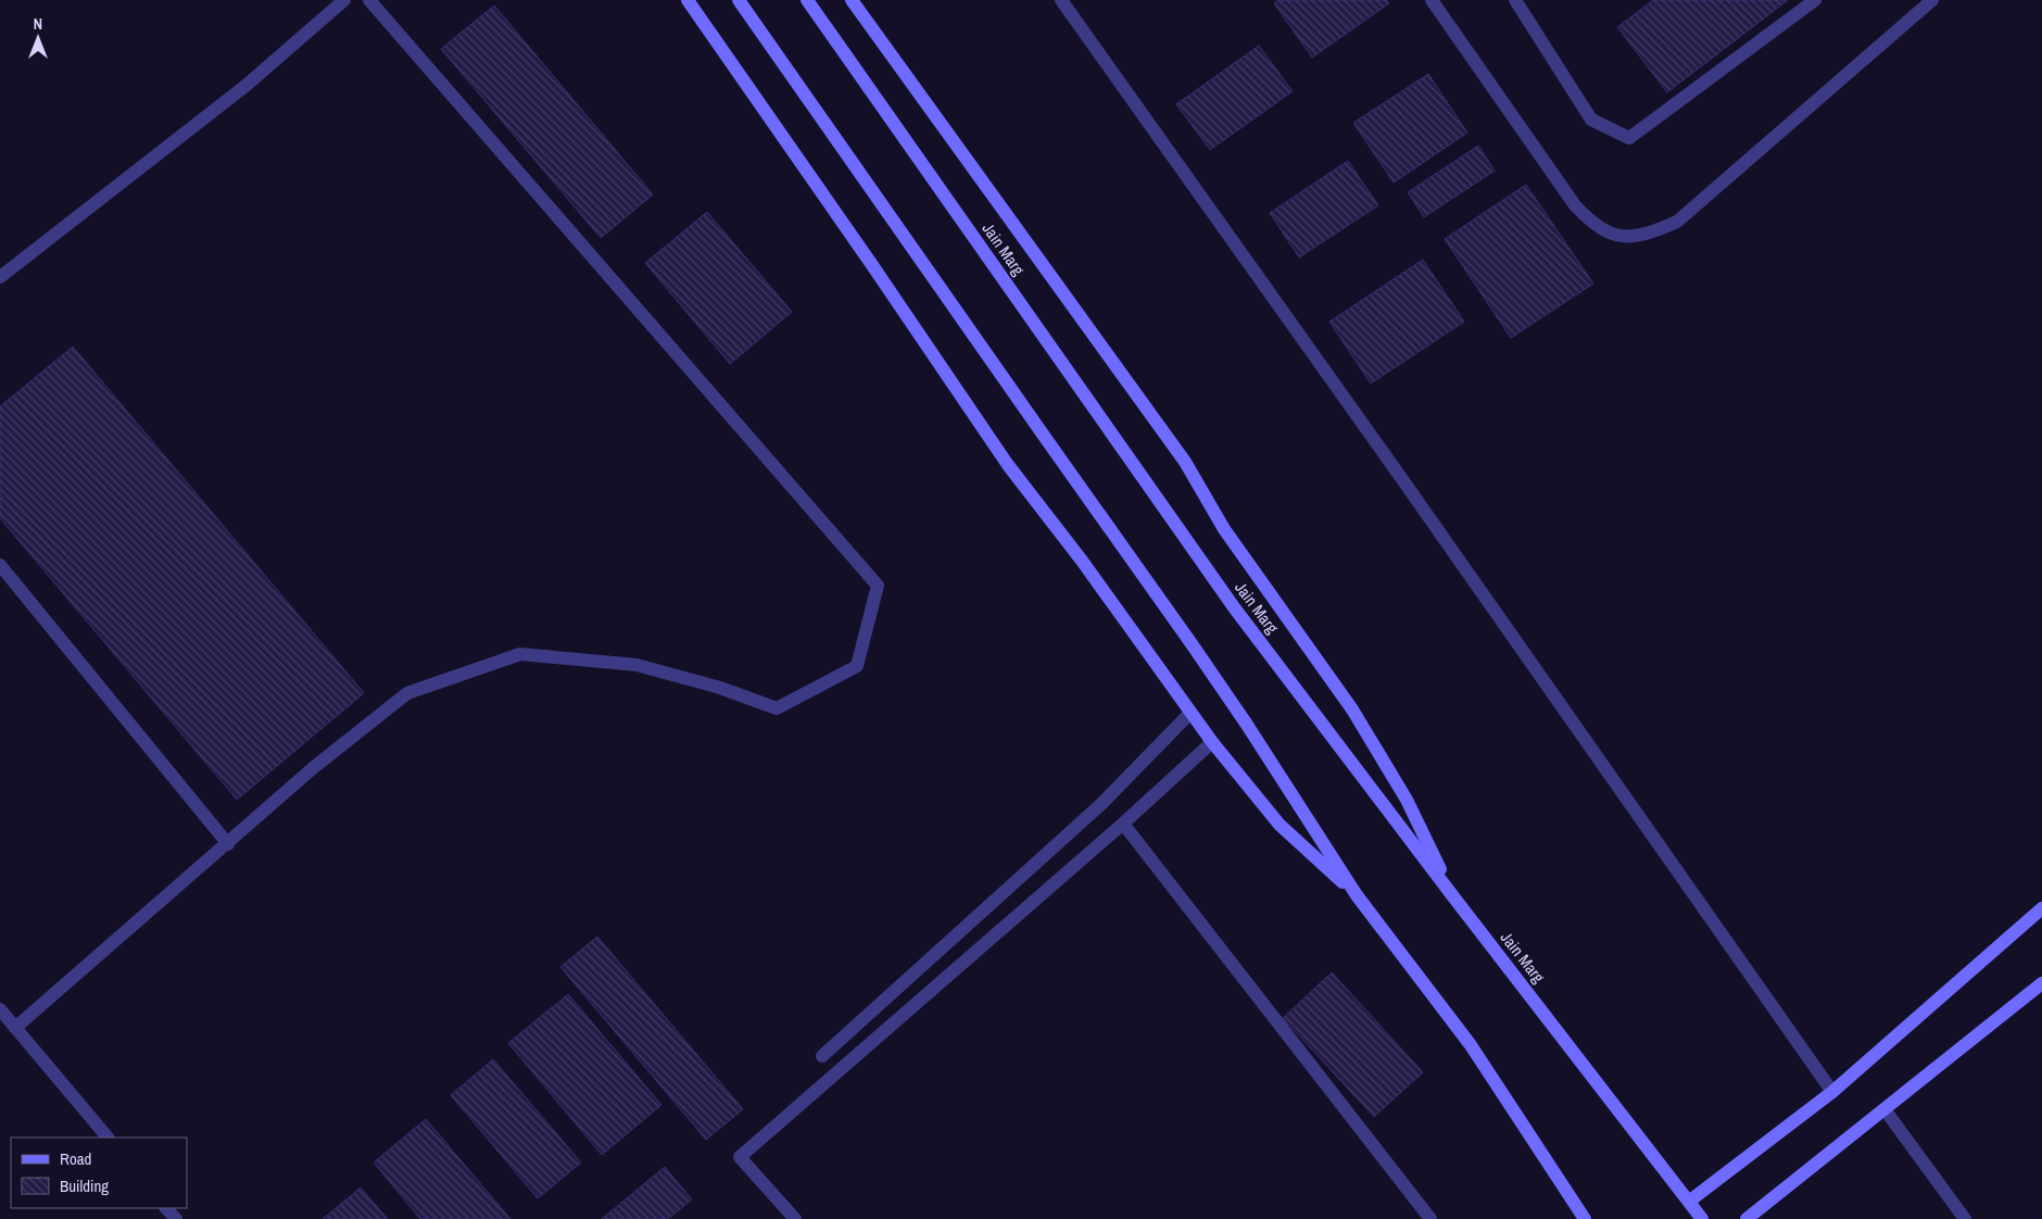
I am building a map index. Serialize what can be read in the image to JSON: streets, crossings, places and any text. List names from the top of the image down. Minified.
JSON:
{"streets":{"street":["Jain Marg"]},"legend":["Road","Building"],"north":"top"}
